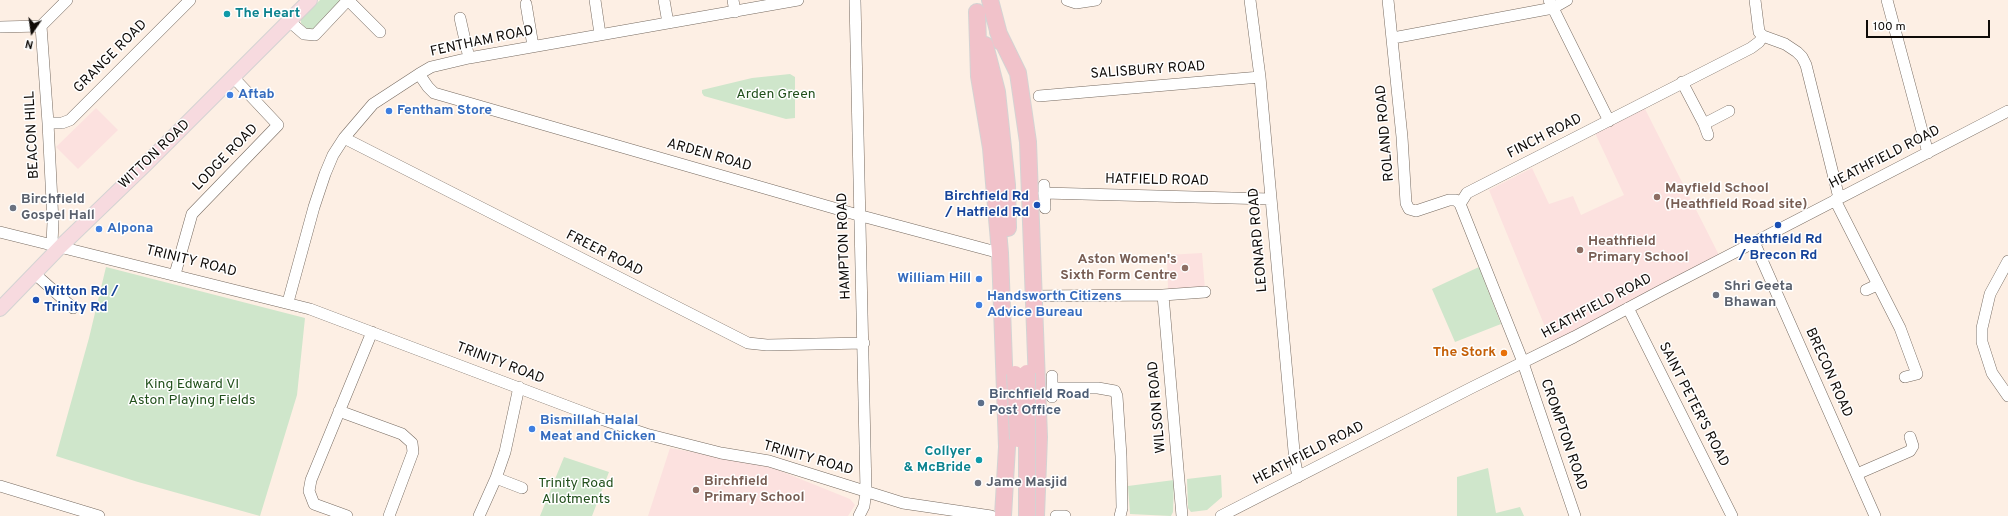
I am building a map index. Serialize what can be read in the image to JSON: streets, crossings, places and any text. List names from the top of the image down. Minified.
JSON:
{"streets":{"main road":["WITTON ROAD"],"street":["FENTHAM ROAD","GRANGE ROAD","SALISBURY ROAD","ROLAND ROAD","BEACON HILL","FINCH ROAD","ARDEN ROAD","LODGE ROAD","HEATHFIELD ROAD","HATFIELD ROAD","LEONARD ROAD","HAMPTON ROAD","FREER ROAD","TRINITY ROAD","BRECON ROAD","SAINT PETER'S ROAD","WILSON ROAD","CROMPTON ROAD"]},"crossings":[["FENTHAM ROAD","ARDEN ROAD"],["FENTHAM ROAD","FREER ROAD"],["FENTHAM ROAD","TRINITY ROAD"],["GRANGE ROAD","BEACON HILL"],["SALISBURY ROAD","LEONARD ROAD"],["ROLAND ROAD","FINCH ROAD"],["BEACON HILL","WITTON ROAD"],["BEACON HILL","TRINITY ROAD"],["WITTON ROAD","LODGE ROAD"],["WITTON ROAD","TRINITY ROAD"],["ARDEN ROAD","HAMPTON ROAD"],["LODGE ROAD","TRINITY ROAD"],["HEATHFIELD ROAD","LEONARD ROAD"],["HEATHFIELD ROAD","BRECON ROAD"],["HEATHFIELD ROAD","SAINT PETER'S ROAD"],["HEATHFIELD ROAD","CROMPTON ROAD"],["HATFIELD ROAD","LEONARD ROAD"],["HAMPTON ROAD","FREER ROAD"],["HAMPTON ROAD","TRINITY ROAD"]],"parks":["Arden Green","King Edward VI Aston Playing Fields","Trinity Road Allotments"],"places":["The Heart","Aftab","Fentham Store","Mayfield School (Heathfield Road site)","Birchfield Rd / Hatfield Rd","Birchfield Gospel Hall","Heathfield Rd / Brecon Rd","Alpona","Heathfield Primary School","Aston Women's Sixth Form Centre","William Hill","Shri Geeta Bhawan","Witton Rd / Trinity Rd","Handsworth Citizens Advice Bureau","The Stork","Birchfield Road Post Office","Bismillah Halal Meat and Chicken","Collyer & McBride","Jame Masjid","Birchfield Primary School"],"scale_bar":"100 m","north":"bottom"}
